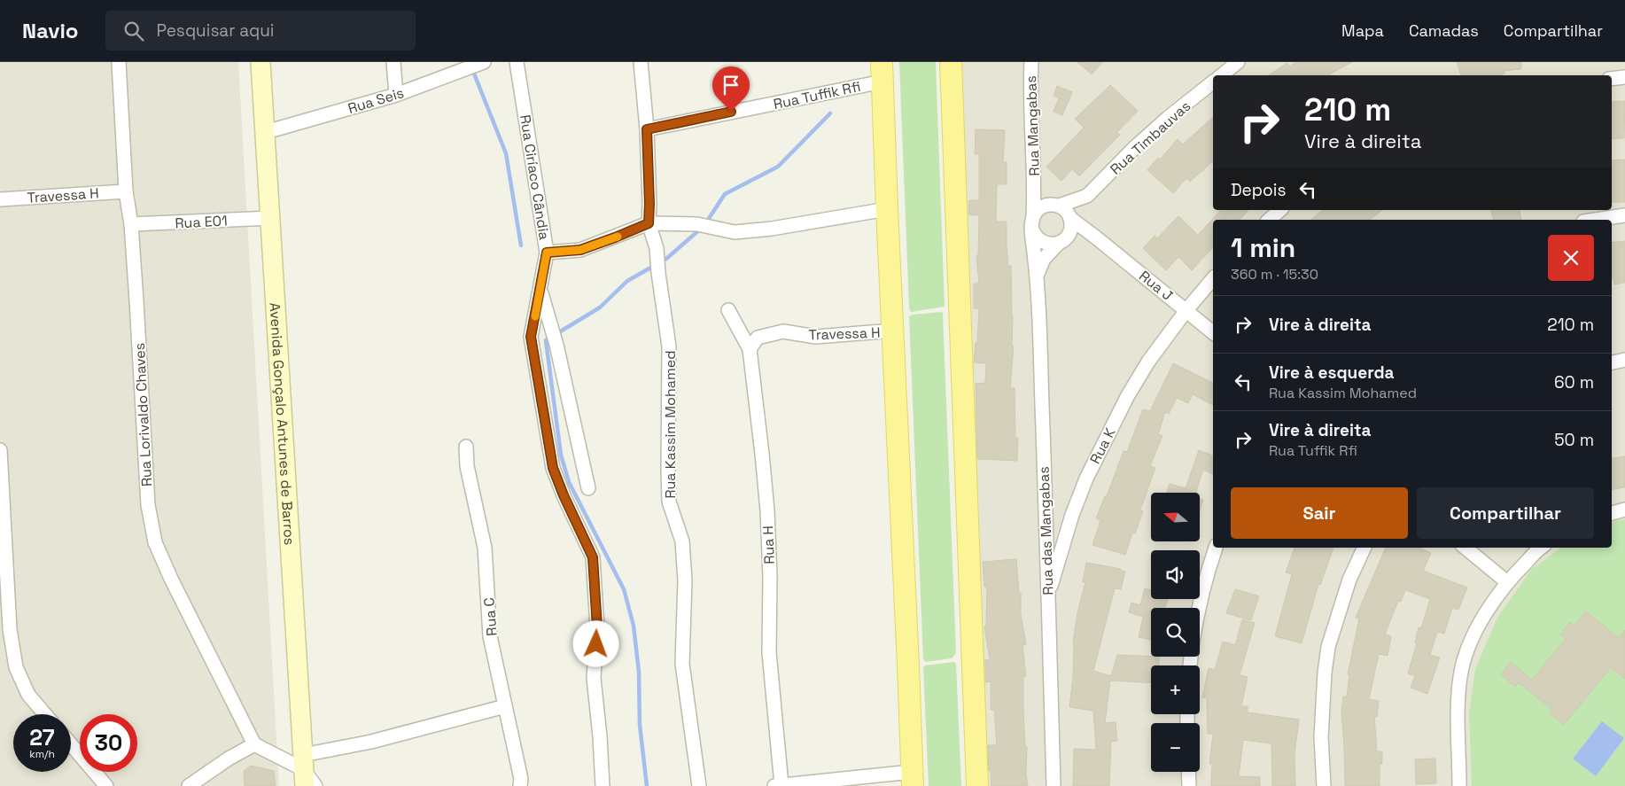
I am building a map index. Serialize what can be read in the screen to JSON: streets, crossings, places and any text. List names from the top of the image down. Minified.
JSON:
{"streets":{"main road":["Avenida Gonçalo Antunes de Barros"],"street":["Rua Tuffik Rfi","Rua Seis","Rua Mangabas","Rua Timbauvas","Rua Ciríaco Cândia","Travessa H","Rua E01","Rua J","Rua Lorivaldo Chaves","Rua Kassim Mohamed","Rua K","Rua das Mangabas","Rua H","Rua C"]},"crossings":[["Rua Tuffik Rfi","Rua Kassim Mohamed"],["Rua Seis","Avenida Gonçalo Antunes de Barros"],["Rua Mangabas","Rua Timbauvas"],["Rua Mangabas","Rua J"],["Rua Mangabas","Rua das Mangabas"],["Rua Timbauvas","Rua J"],["Rua Timbauvas","Rua das Mangabas"],["Travessa H","Rua Lorivaldo Chaves"],["Travessa H","Rua H"],["Rua E01","Rua Lorivaldo Chaves"],["Rua E01","Avenida Gonçalo Antunes de Barros"],["Rua J","Rua K"],["Rua J","Rua das Mangabas"],["Rua K","Rua das Mangabas"]],"north":"left","page":{"header":"Navio","search":"Pesquisar aqui","nav":["Mapa","Camadas","Compartilhar"],"turn":["210 m","Vire à direita"],"then":"Depois","heading":["1 min","360 m · 15:30"],"list":[{"name":"Vire à direita","value":"210 m"},{"name":"Vire à esquerda","note":"Rua Kassim Mohamed","value":"60 m"},{"name":"Vire à direita","note":"Rua Tuffik Rfi","value":"50 m"}],"buttons":["Sair","Compartilhar"],"map_buttons":["+","−"],"speed":"27 km/h","limit":"30"}}
